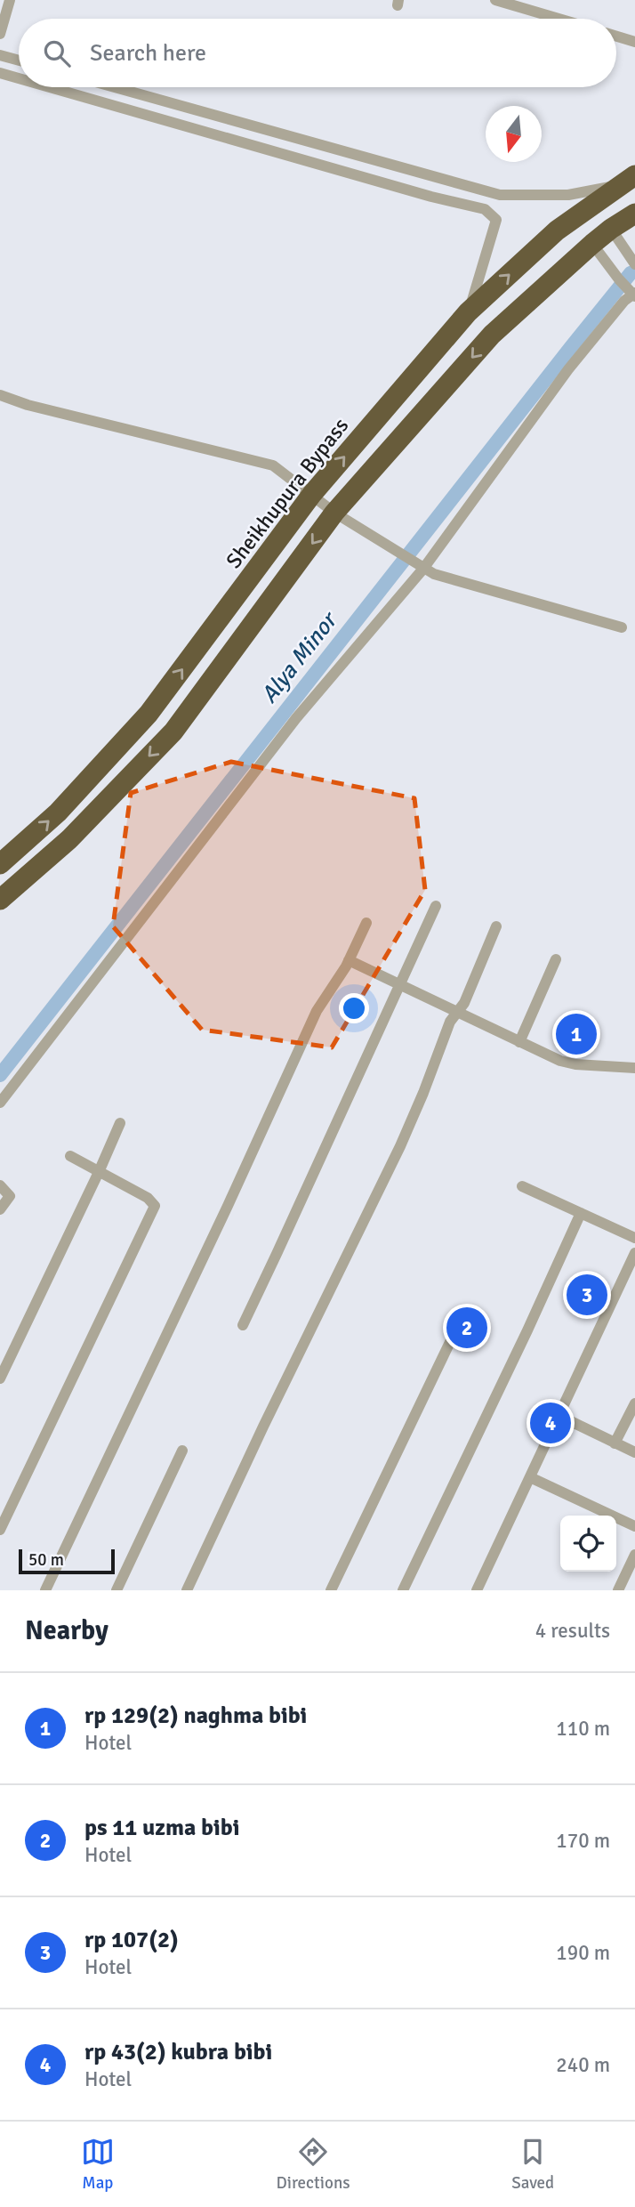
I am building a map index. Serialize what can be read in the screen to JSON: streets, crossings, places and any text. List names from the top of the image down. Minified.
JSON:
{"streets":{"highway":["Sheikhupura Bypass"]},"water":["Alya Minor"],"scale_bar":"50 m","north":"bottom","page":{"search":"Search here","pins":["1","3","2","4"],"scale":"50 m","heading":["Nearby","4 results"],"list":[{"mark":"1","name":"rp 129(2) naghma bibi","note":"Hotel","value":"110 m"},{"mark":"2","name":"ps 11 uzma bibi","note":"Hotel","value":"170 m"},{"mark":"3","name":"rp 107(2)","note":"Hotel","value":"190 m"},{"mark":"4","name":"rp 43(2) kubra bibi","note":"Hotel","value":"240 m"}],"nav":["Map","Directions","Saved"]}}
